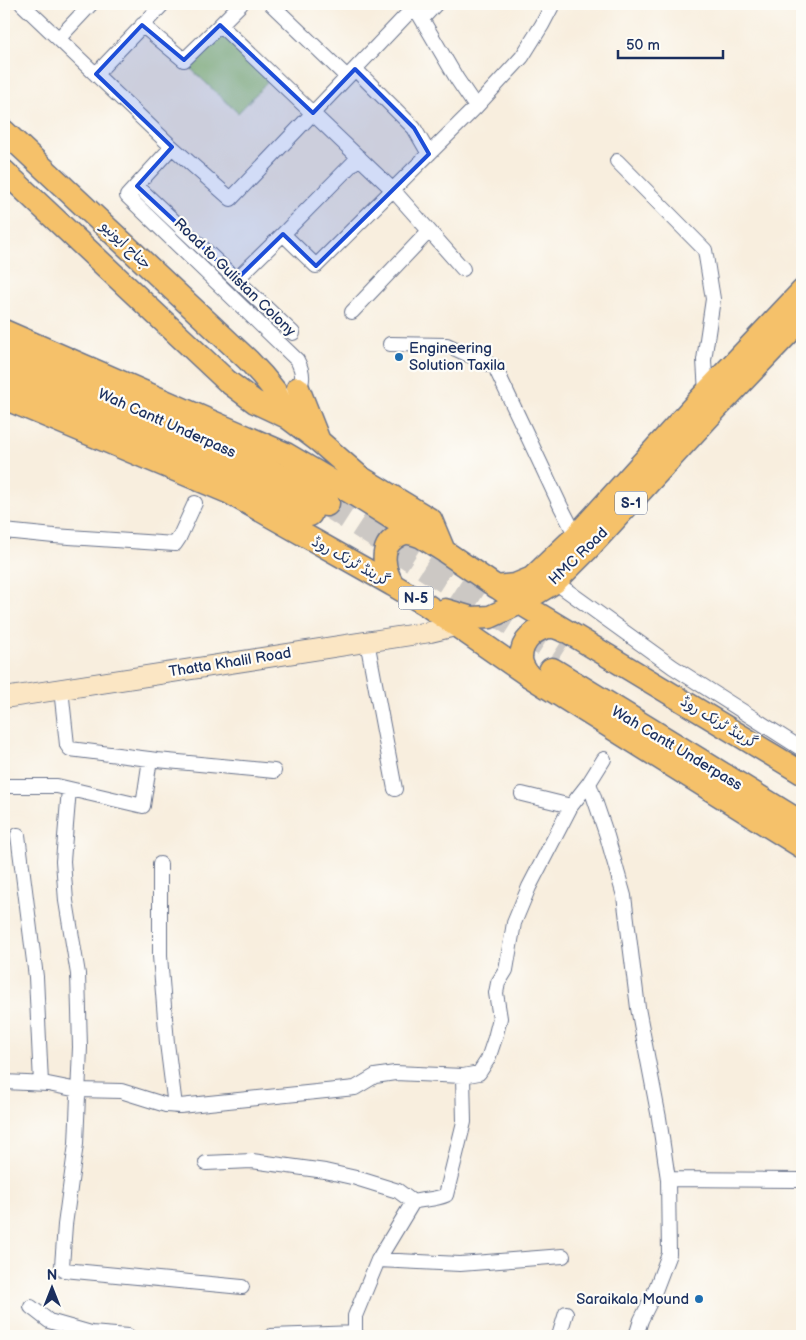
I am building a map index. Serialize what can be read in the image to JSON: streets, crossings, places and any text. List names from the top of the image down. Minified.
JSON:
{"streets":{"highway":["Wah Cantt Underpass"],"main road":["جناح ایونیو","S-1","HMC Road","گرینڈ ٹرنک روڈ","N-5"],"street":["Road to Gulistan Colony","Thatta Khalil Road"]},"crossings":[["جناح ایونیو","گرینڈ ٹرنک روڈ"],["Wah Cantt Underpass","گرینڈ ٹرنک روڈ"],["HMC Road","گرینڈ ٹرنک روڈ"],["HMC Road","Thatta Khalil Road"],["گرینڈ ٹرنک روڈ","Thatta Khalil Road"]],"places":["Engineering Solution Taxila","Saraikala Mound"],"scale_bar":"50 m","north":"top"}
